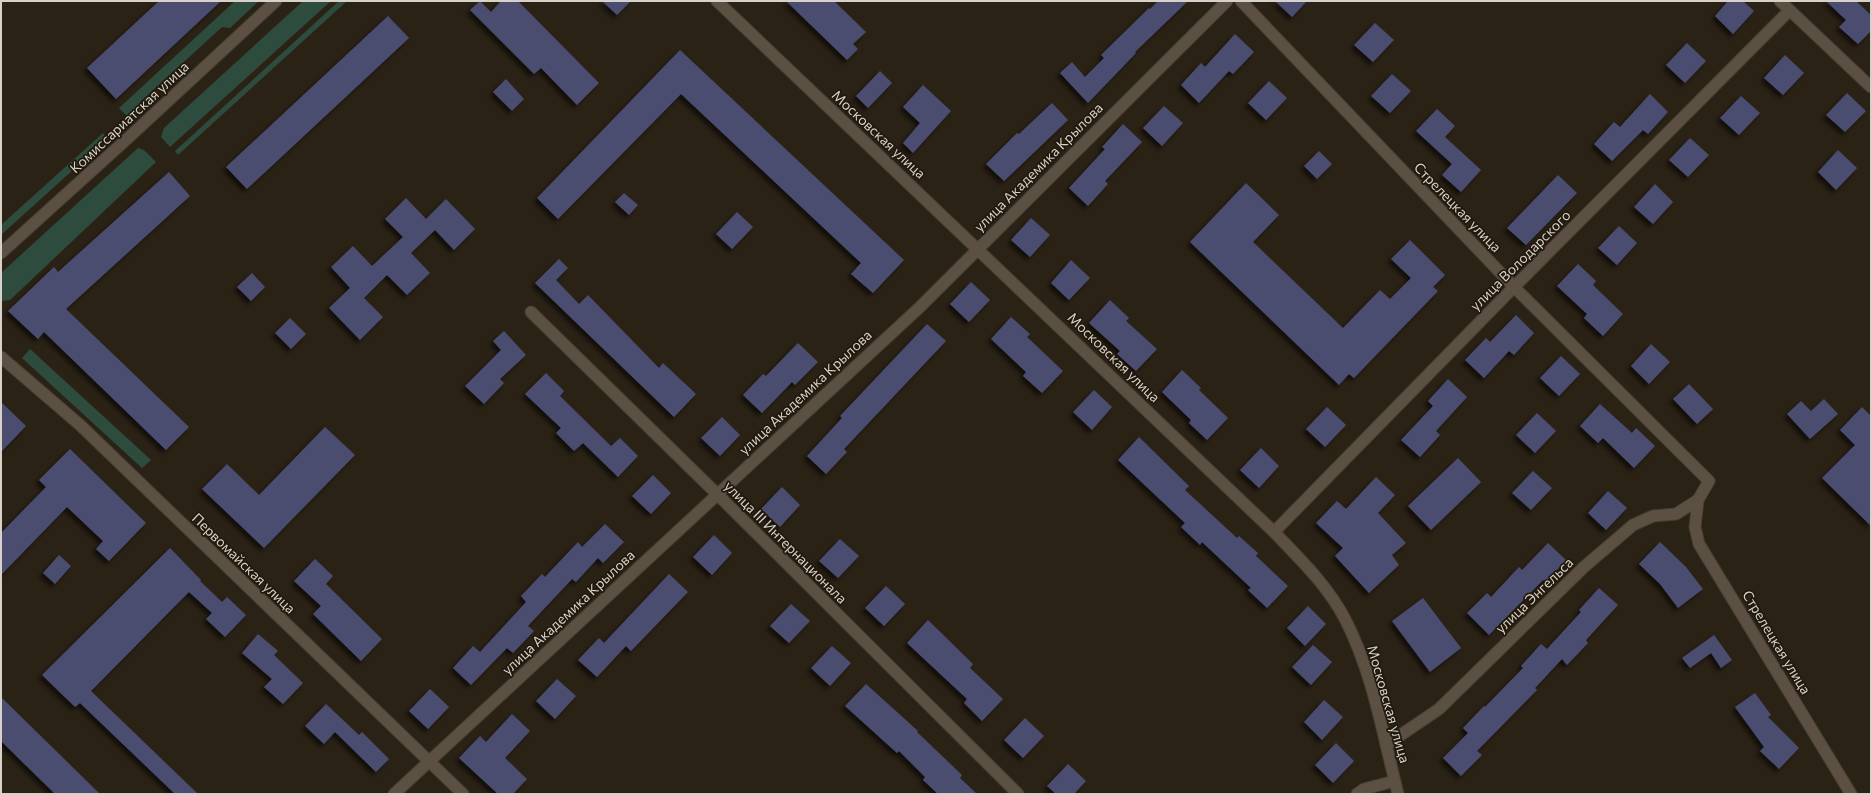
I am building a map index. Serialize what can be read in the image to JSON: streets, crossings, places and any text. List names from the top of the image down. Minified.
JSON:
{"streets":{"street":["Комиссариатская улица","Московская улица","улица Академика Крылова","Стрелецкая улица","улица Володарского","улица III Интернационала","Первомайская улица","улица Энгельса"]},"crossings":[["Московская улица","улица Академика Крылова"],["Московская улица","улица Володарского"],["Московская улица","улица Энгельса"],["улица Академика Крылова","улица III Интернационала"],["улица Академика Крылова","Первомайская улица"],["Стрелецкая улица","улица Володарского"],["Стрелецкая улица","улица Энгельса"]]}
